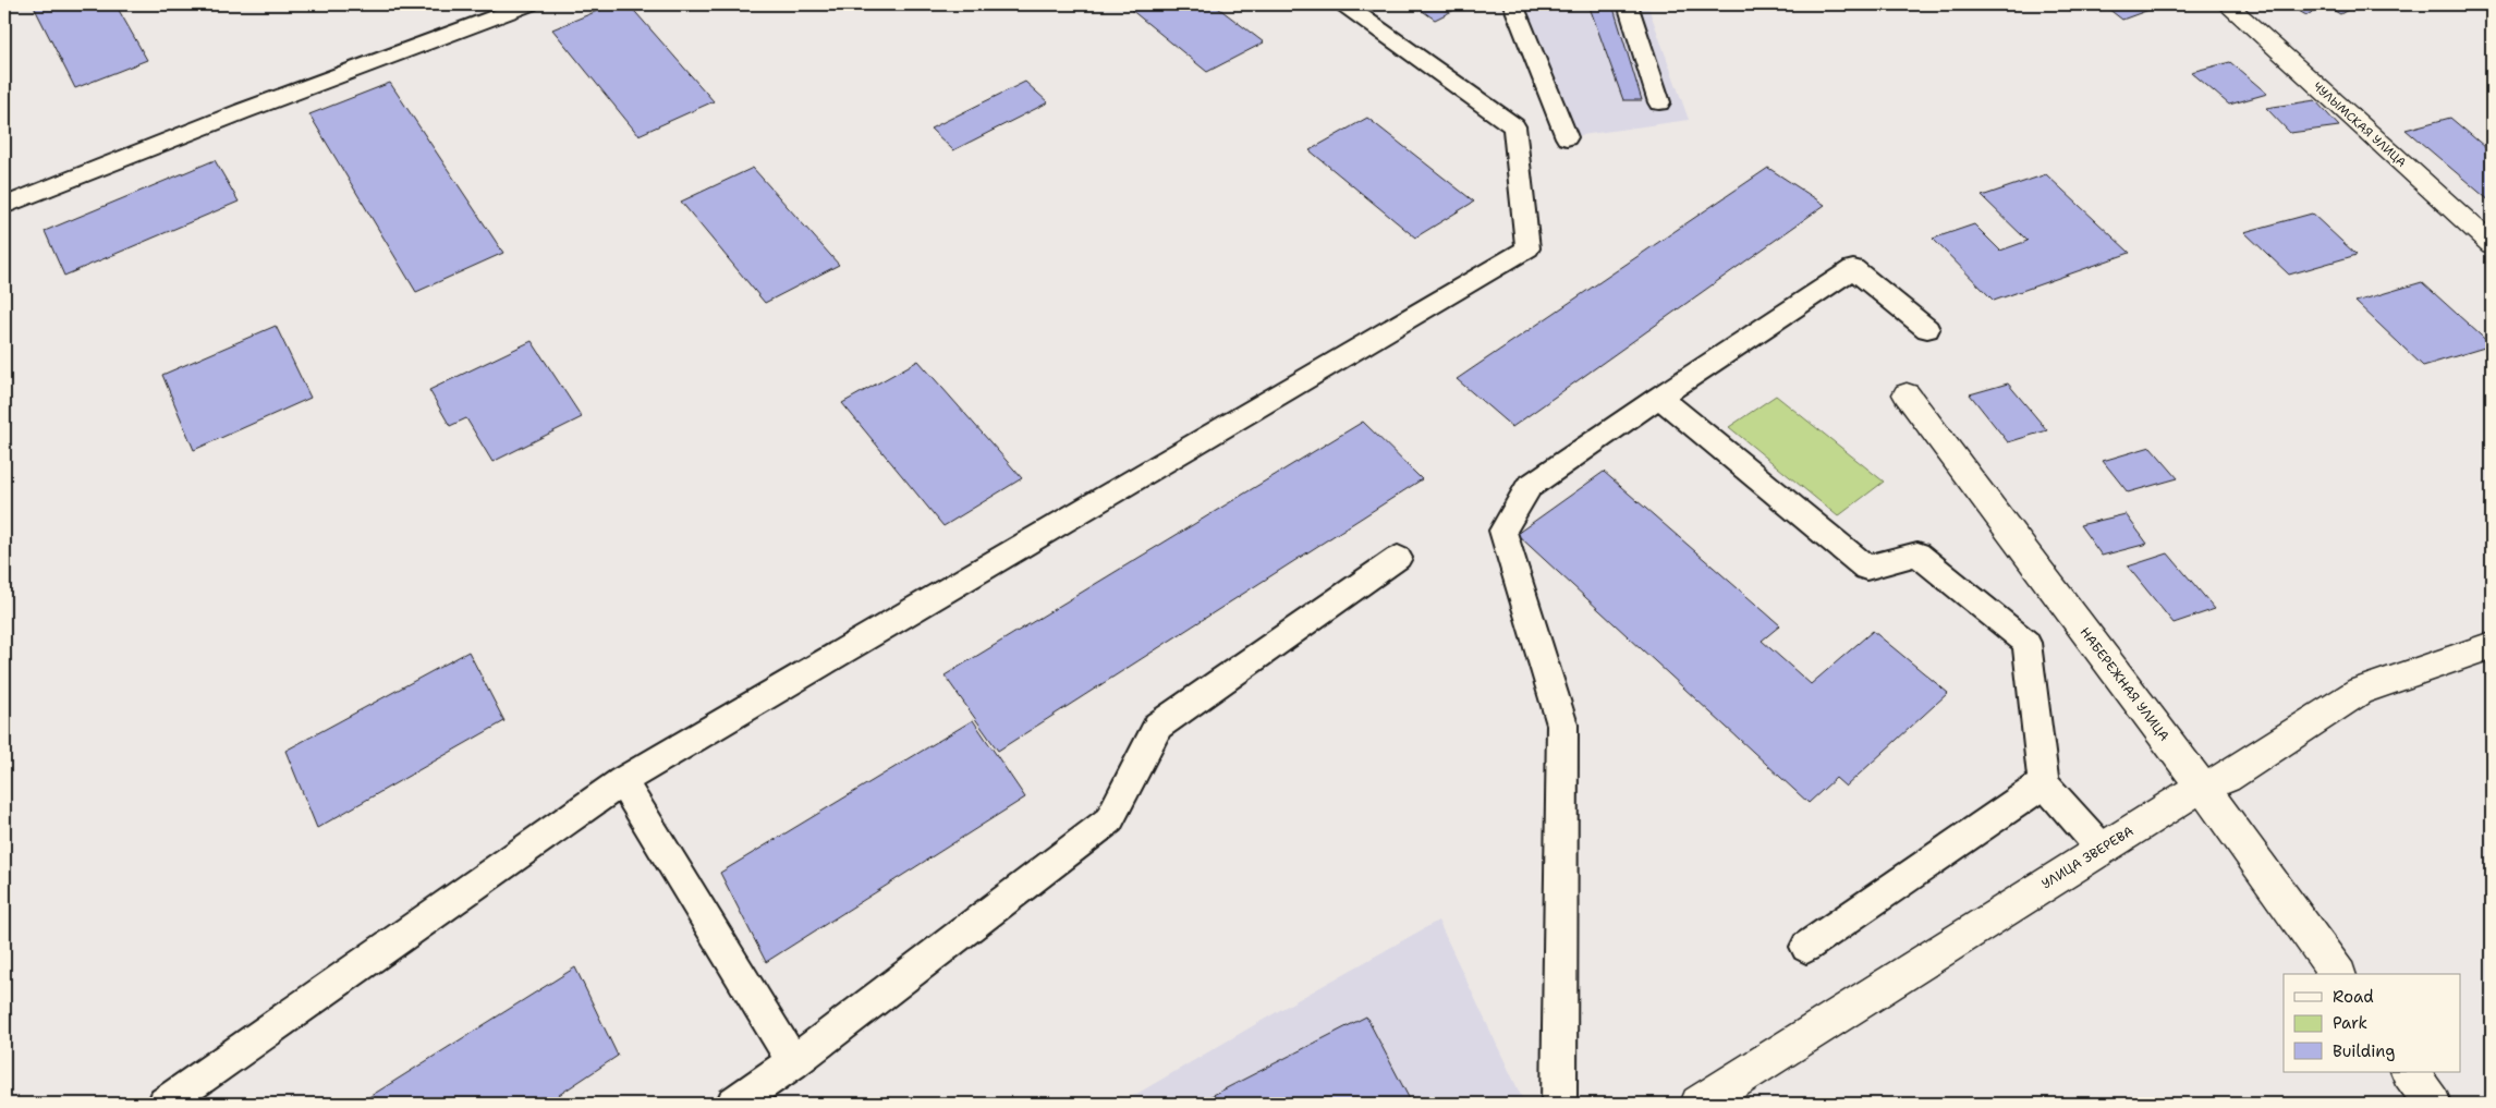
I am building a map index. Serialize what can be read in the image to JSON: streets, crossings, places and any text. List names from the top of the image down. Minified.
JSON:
{"streets":{"street":["ЧУЛЫМСКАЯ УЛИЦА","НАБЕРЕЖНАЯ УЛИЦА","УЛИЦА ЗВЕРЕВА"]},"crossings":[["НАБЕРЕЖНАЯ УЛИЦА","УЛИЦА ЗВЕРЕВА"]],"legend":["Road","Park","Building"]}
